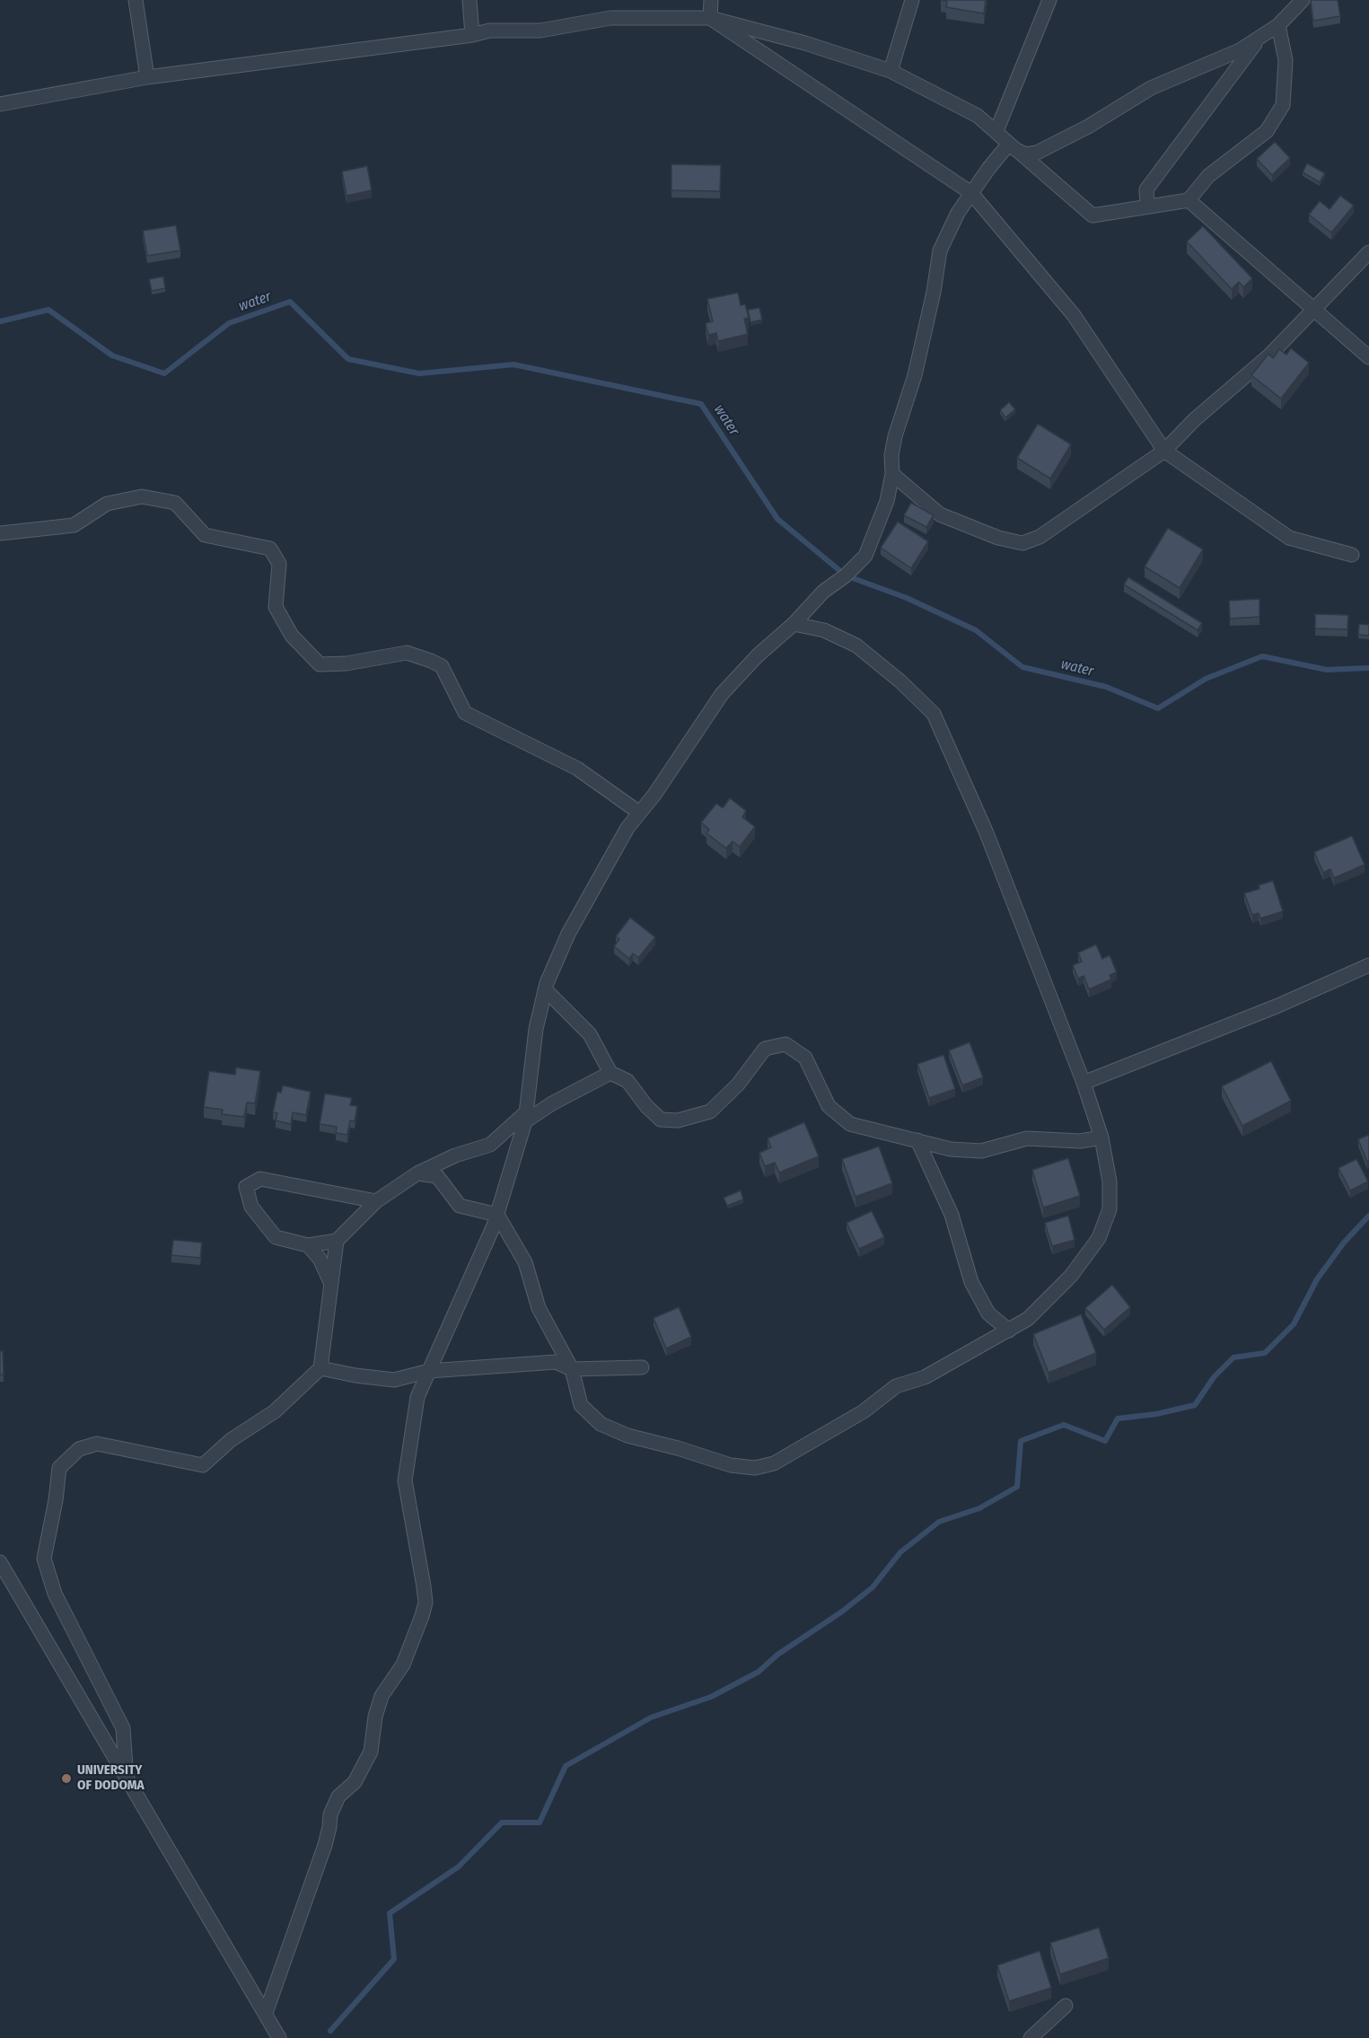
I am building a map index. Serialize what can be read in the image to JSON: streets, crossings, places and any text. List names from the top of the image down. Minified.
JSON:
{"water":["water"],"places":["UNIVERSITY OF DODOMA"]}
